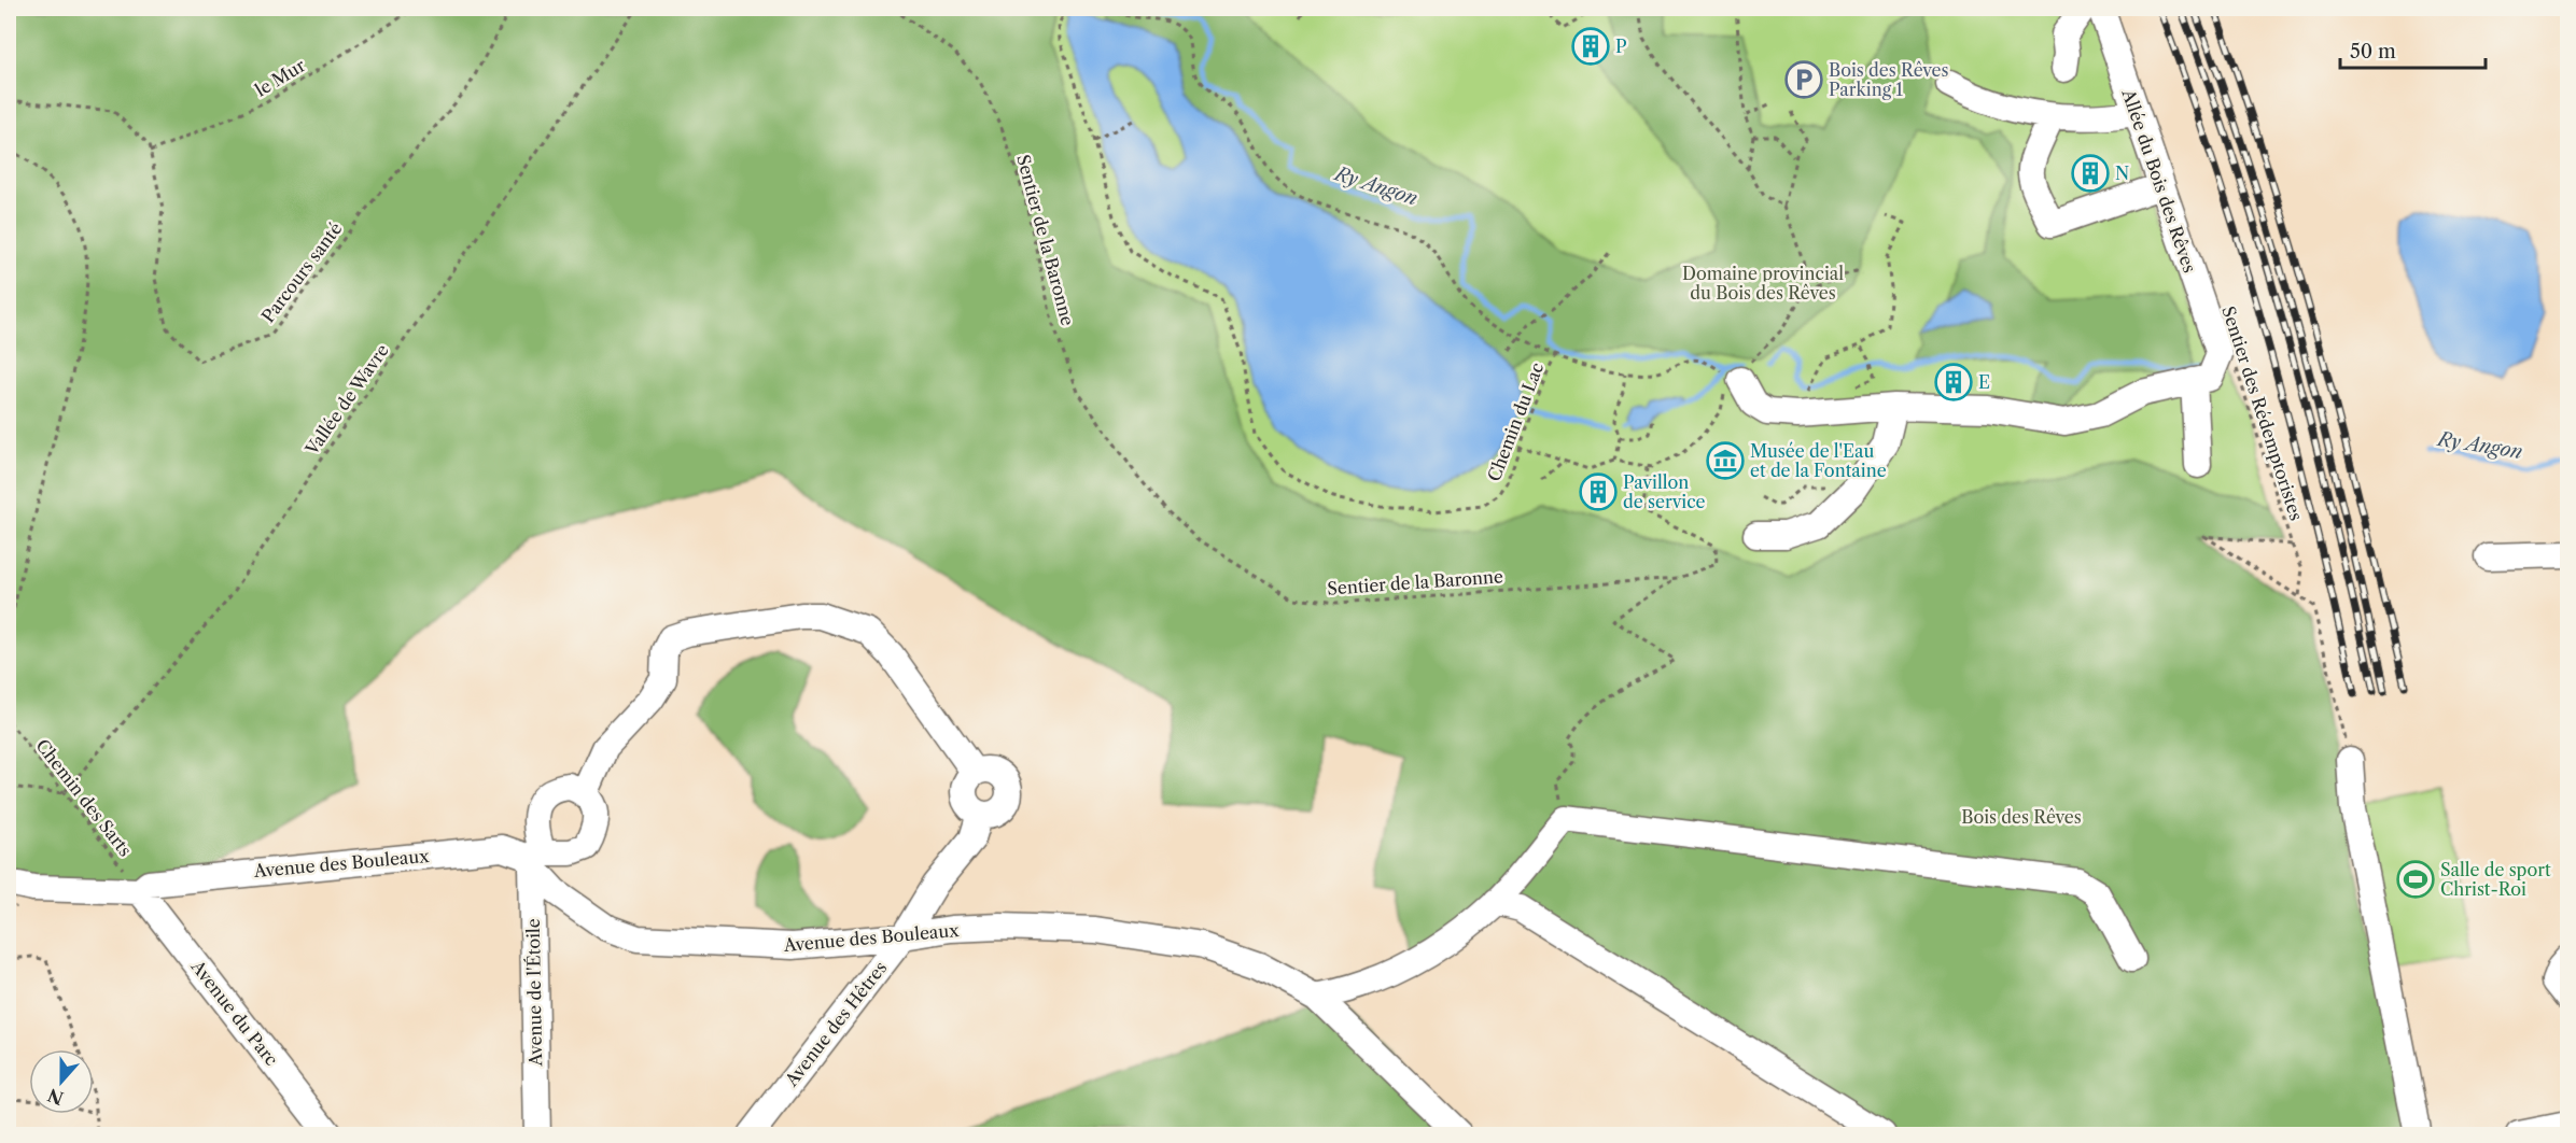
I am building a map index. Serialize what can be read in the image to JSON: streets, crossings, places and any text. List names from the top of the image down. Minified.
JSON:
{"streets":{"street":["Allée du Bois des Rêves","Avenue des Bouleaux","Avenue de l'Étoile","Avenue du Parc","Avenue des Hêtres"],"path":["le Mur","Sentier de la Baronne","Parcours santé","Vallée de Wavre","Sentier des Rédemptoristes","Chemin du Lac","Chemin des Sarts"]},"crossings":[["le Mur","Parcours santé"],["Allée du Bois des Rêves","Sentier des Rédemptoristes"],["Vallée de Wavre","Chemin des Sarts"],["Chemin des Sarts","Avenue des Bouleaux"],["Chemin des Sarts","Avenue du Parc"],["Avenue des Bouleaux","Avenue de l'Étoile"],["Avenue des Bouleaux","Avenue du Parc"],["Avenue des Bouleaux","Avenue des Hêtres"]],"water":["Ry Angon"],"parks":["Domaine provincial du Bois des Rêves","Bois des Rêves"],"places":{"building":["P","N","E","Pavillon de service"],"parking":["Bois des Rêves Parking 1"],"museum":["Musée de l'Eau et de la Fontaine"],"sports":["Salle de sport Christ-Roi"]},"scale_bar":"50 m","north":"bottom"}
